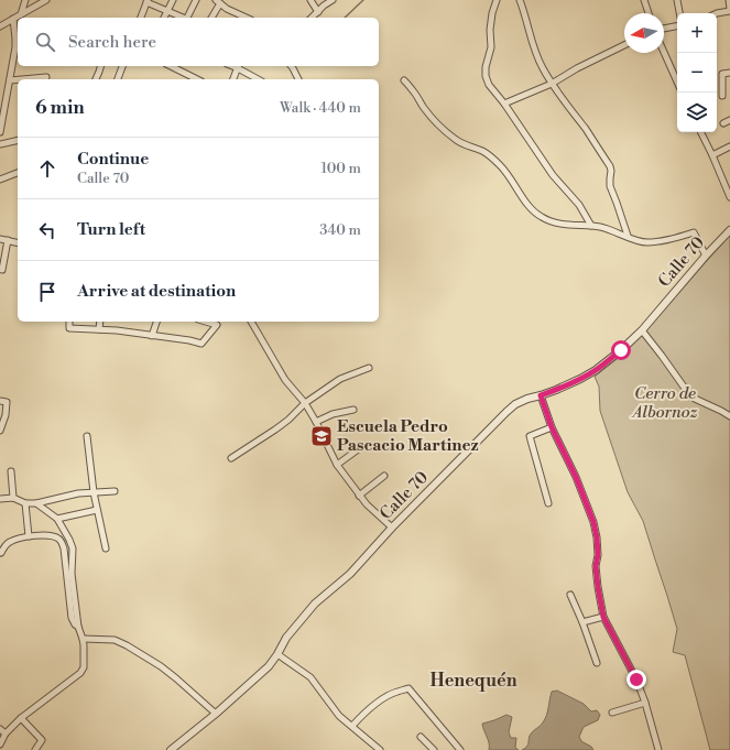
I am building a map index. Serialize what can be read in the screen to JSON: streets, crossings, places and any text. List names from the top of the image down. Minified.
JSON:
{"streets":{"street":["Calle 70"]},"districts":["Henequén"],"parks":["Cerro de Albornoz"],"places":{"school or university":["Escuela Pedro Pascacio Martinez"]},"north":"left","page":{"map_buttons":["+","−"],"search":"Search here","heading":["6 min","Walk · 440 m"],"list":[["Continue","Calle 70","100 m"],["Turn left","340 m"],"Arrive at destination"]}}
